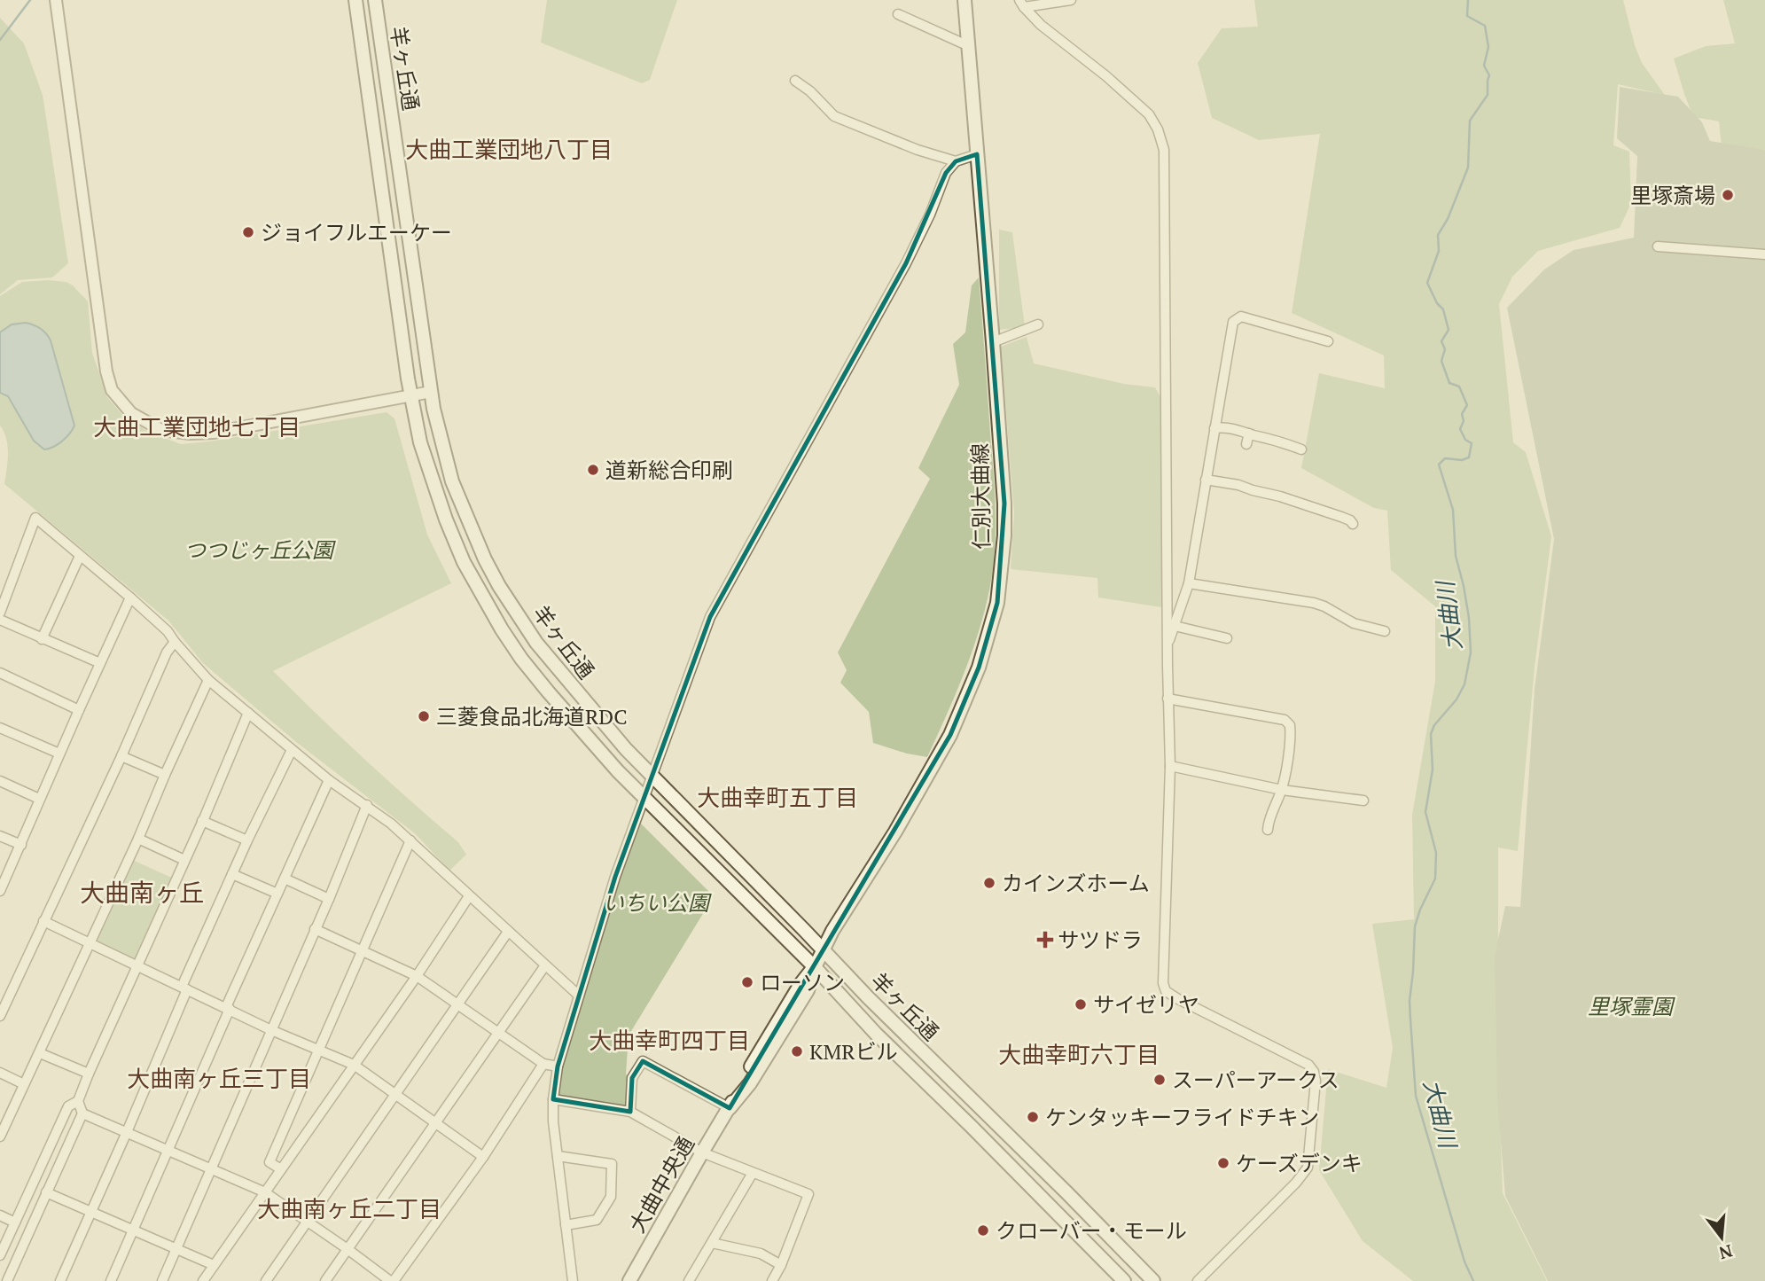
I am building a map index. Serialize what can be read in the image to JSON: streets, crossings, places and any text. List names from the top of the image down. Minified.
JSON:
{"streets":{"main road":["羊ヶ丘通","仁別大曲線","大曲中央通"]},"crossings":[["羊ヶ丘通","仁別大曲線"],["羊ヶ丘通","大曲中央通"],["仁別大曲線","大曲中央通"]],"districts":["大曲工業団地八丁目","大曲工業団地七丁目","大曲幸町五丁目","大曲南ヶ丘","大曲幸町四丁目","大曲幸町六丁目","大曲南ヶ丘三丁目","大曲南ヶ丘二丁目"],"water":["大曲川"],"parks":["つつじヶ丘公園","いちい公園","里塚霊園"],"places":{"other":["里塚斎場","ジョイフルエーケー","道新総合印刷","三菱食品北海道RDC","カインズホーム","ローソン","サイゼリヤ","KMRビル","スーパーアークス","ケンタッキーフライドチキン","ケーズデンキ","クローバー・モール"],"health":["サツドラ"]},"north":"bottom"}
